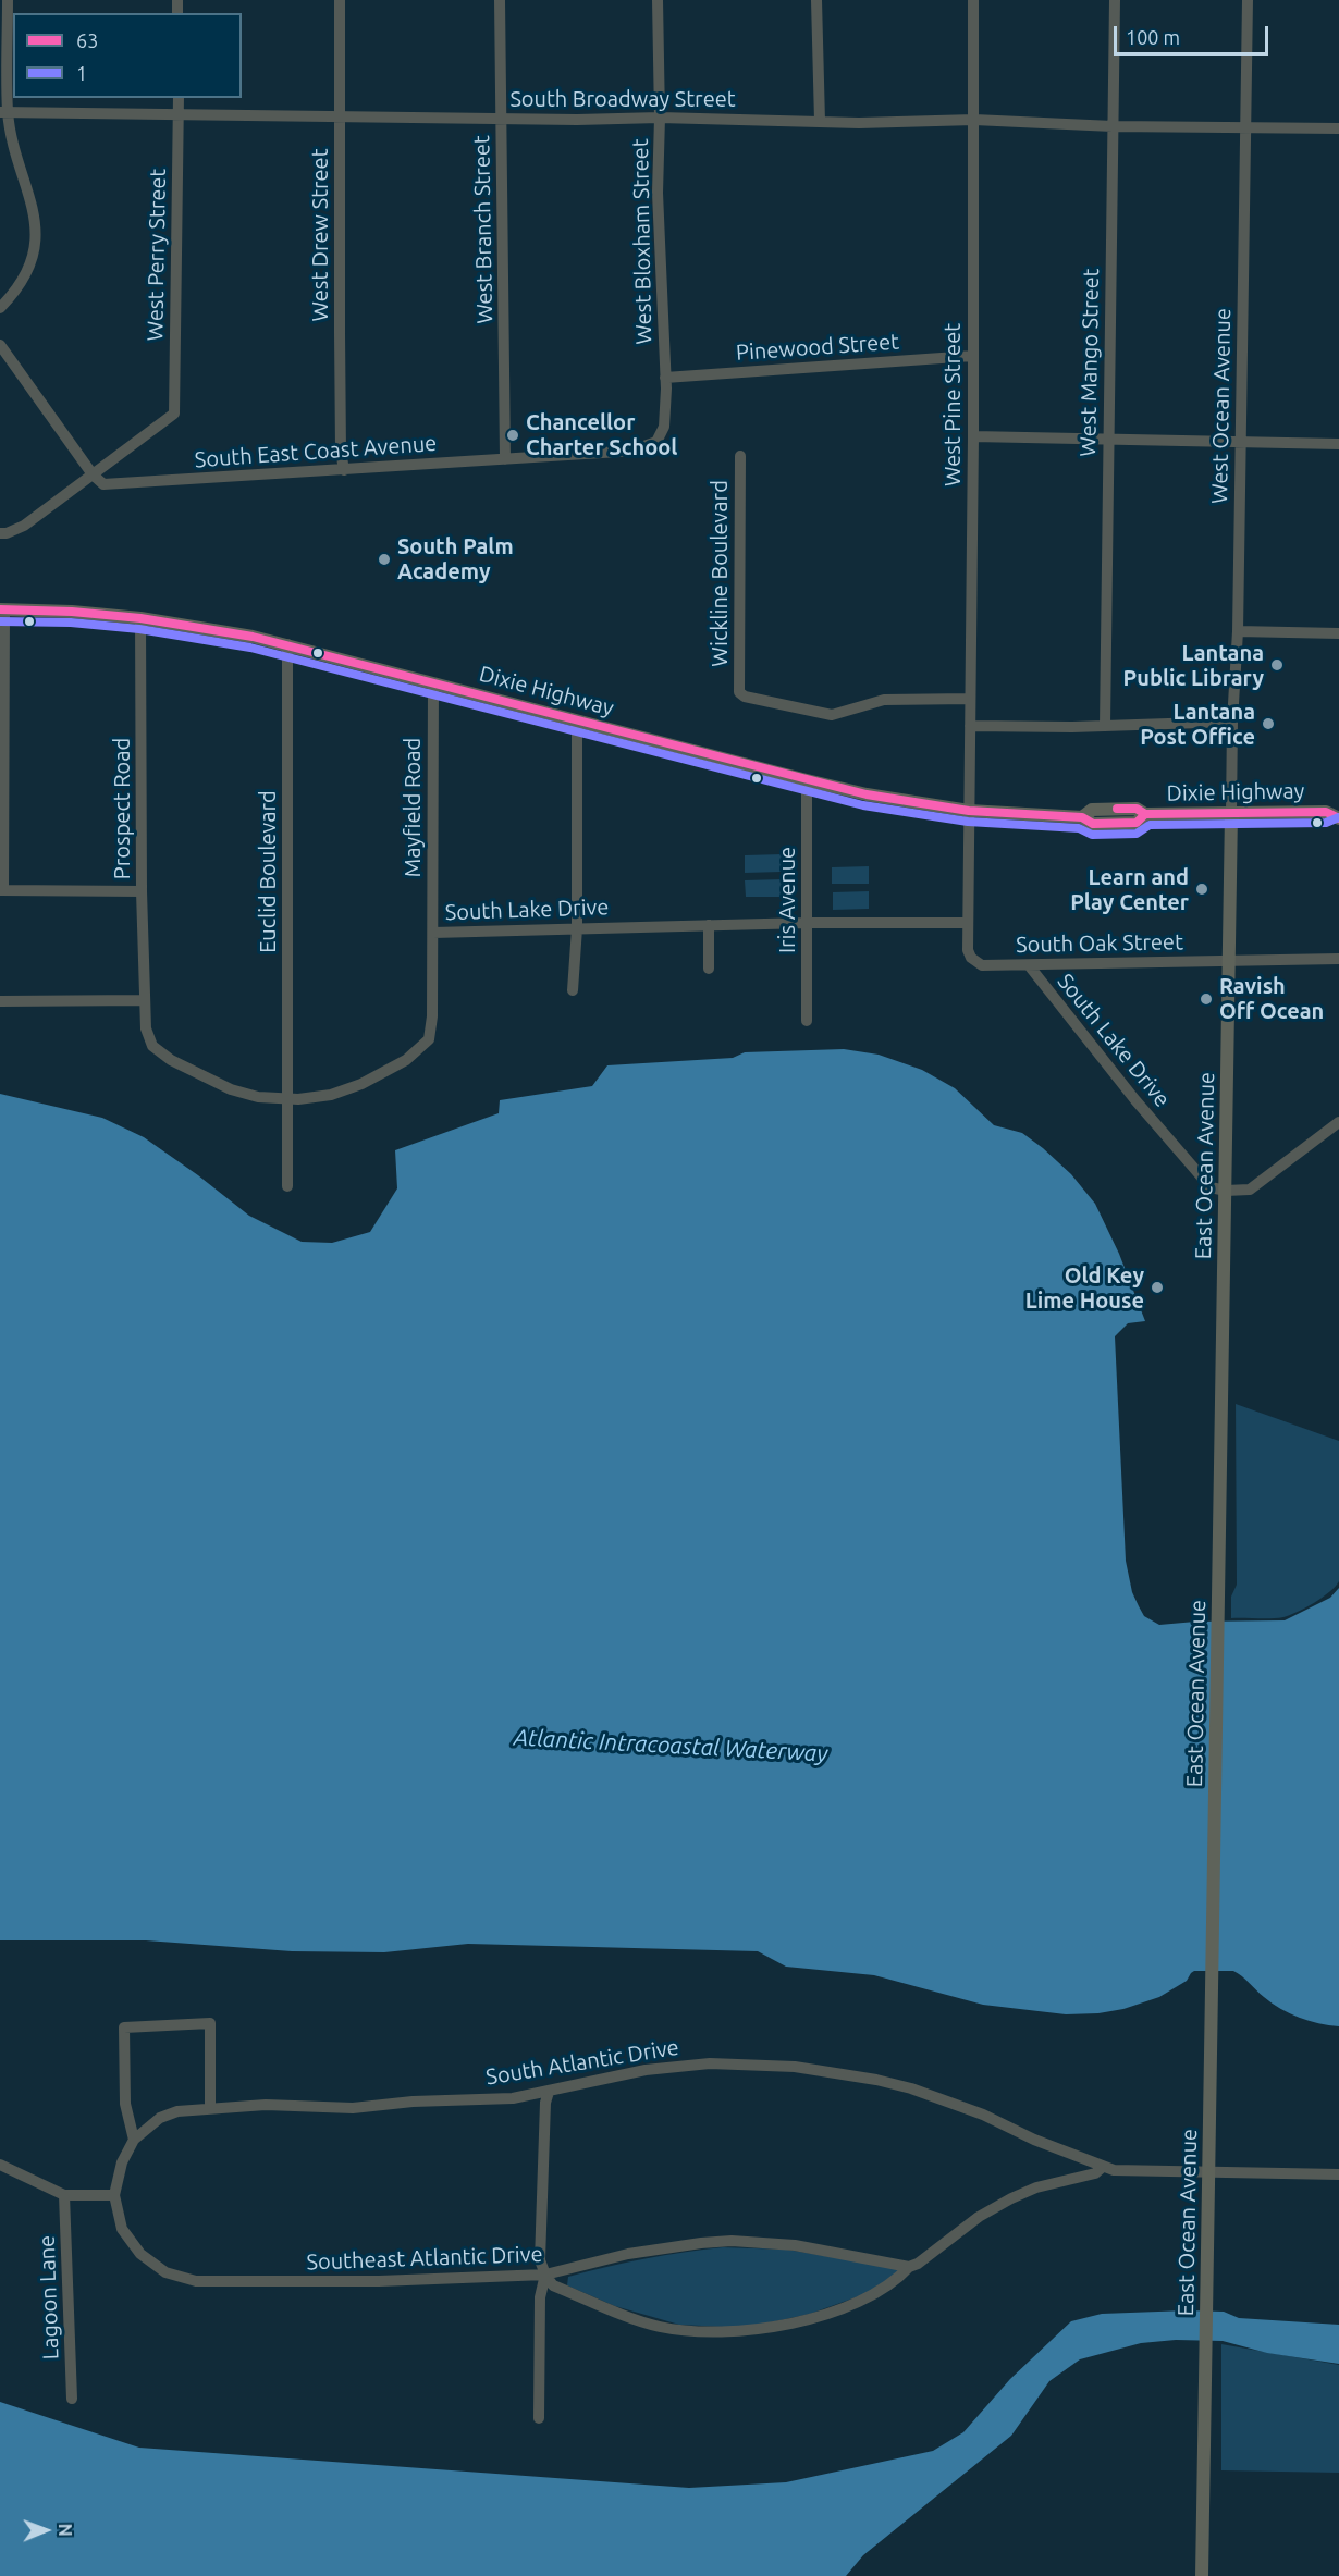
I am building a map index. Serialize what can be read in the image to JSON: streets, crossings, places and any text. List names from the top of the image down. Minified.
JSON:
{"streets":{"main road":["Dixie Highway","East Ocean Avenue"],"street":["South Broadway Street","West Branch Street","West Drew Street","West Bloxham Street","West Perry Street","Pinewood Street","West Mango Street","West Pine Street","West Ocean Avenue","South East Coast Avenue","Wickline Boulevard","Mayfield Road","Prospect Road","Euclid Boulevard","Iris Avenue","South Lake Drive","South Oak Street","South Atlantic Drive","Southeast Atlantic Drive","Lagoon Lane"]},"crossings":[["South Broadway Street","West Branch Street"],["South Broadway Street","West Drew Street"],["South Broadway Street","West Bloxham Street"],["South Broadway Street","West Perry Street"],["South Broadway Street","West Mango Street"],["South Broadway Street","West Pine Street"],["South Broadway Street","West Ocean Avenue"],["West Branch Street","South East Coast Avenue"],["West Drew Street","South East Coast Avenue"],["West Bloxham Street","Pinewood Street"],["West Bloxham Street","South East Coast Avenue"],["West Perry Street","South East Coast Avenue"],["Pinewood Street","West Pine Street"],["West Pine Street","Wickline Boulevard"],["West Pine Street","Dixie Highway"],["West Pine Street","South Lake Drive"],["West Pine Street","South Oak Street"],["West Ocean Avenue","Dixie Highway"],["West Ocean Avenue","East Ocean Avenue"],["Dixie Highway","Mayfield Road"],["Dixie Highway","Prospect Road"],["Dixie Highway","Euclid Boulevard"],["Dixie Highway","Iris Avenue"],["Dixie Highway","East Ocean Avenue"],["Mayfield Road","South Lake Drive"],["Prospect Road","South Lake Drive"],["Euclid Boulevard","South Lake Drive"],["Iris Avenue","South Lake Drive"],["South Lake Drive","South Oak Street"],["South Lake Drive","East Ocean Avenue"],["South Oak Street","East Ocean Avenue"],["East Ocean Avenue","South Atlantic Drive"],["South Atlantic Drive","Southeast Atlantic Drive"]],"water":["Atlantic Intracoastal Waterway"],"places":["Chancellor Charter School","South Palm Academy","Lantana Public Library","Lantana Post Office","Learn and Play Center","Ravish Off Ocean","Old Key Lime House"],"lines":["transit line 63","transit line 1"],"legend":["63","1"],"scale_bar":"100 m","north":"right"}
